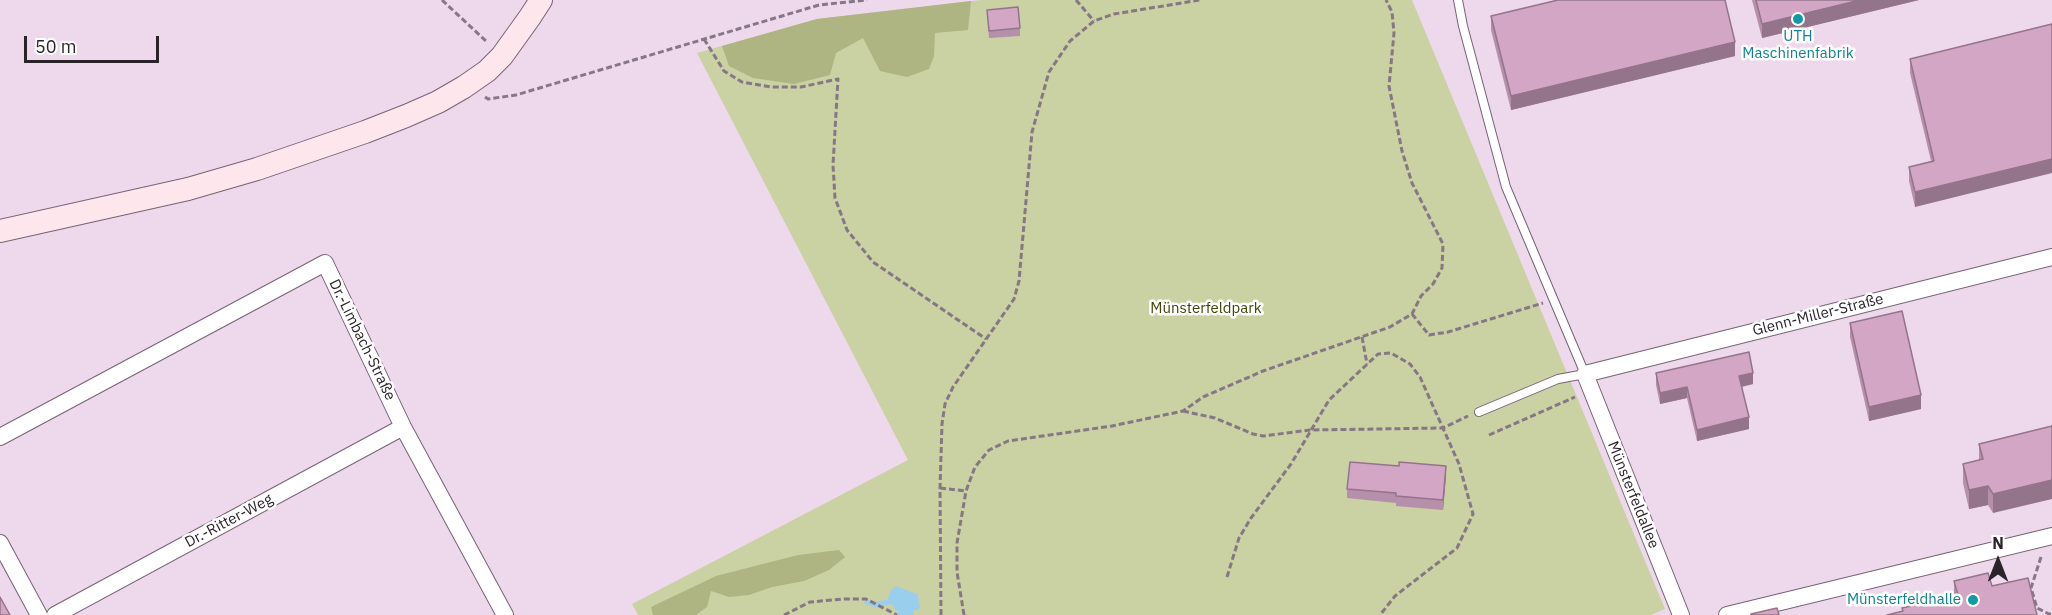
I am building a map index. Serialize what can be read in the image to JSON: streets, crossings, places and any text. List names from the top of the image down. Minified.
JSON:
{"streets":{"street":["Glenn-Miller-Straße","Dr.-Limbach-Straße","Münsterfeldallee","Dr.-Ritter-Weg"]},"crossings":[["Glenn-Miller-Straße","Münsterfeldallee"],["Dr.-Limbach-Straße","Dr.-Ritter-Weg"]],"parks":["Münsterfeldpark"],"places":["UTH Maschinenfabrik","Münsterfeldhalle"],"scale_bar":"50 m","north":"top"}
